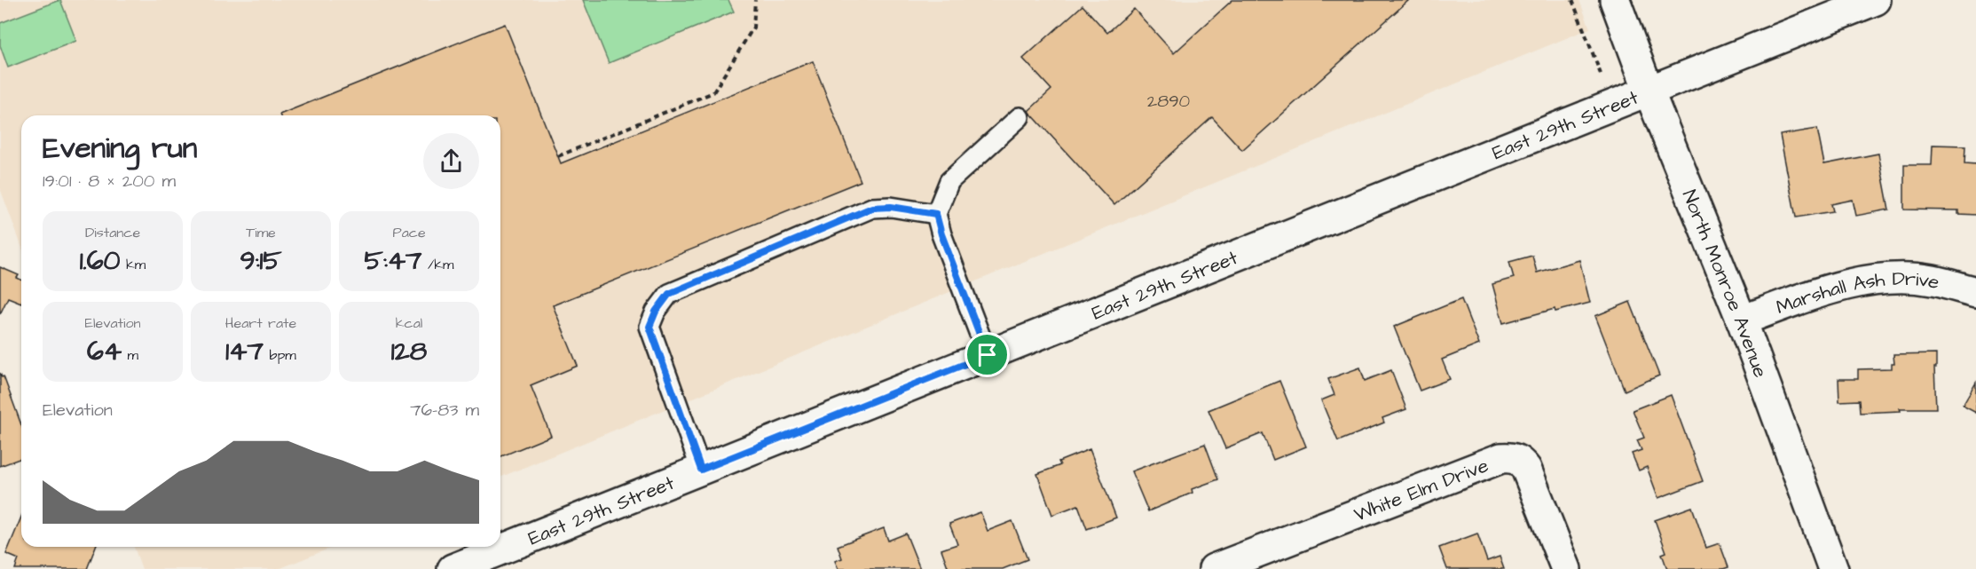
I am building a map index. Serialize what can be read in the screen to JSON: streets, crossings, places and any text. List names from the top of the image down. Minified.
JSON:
{"streets":{"main road":["East 29th Street","North Monroe Avenue","Marshall Ash Drive","White Elm Drive"]},"crossings":[["East 29th Street","North Monroe Avenue"],["North Monroe Avenue","Marshall Ash Drive"]],"house_numbers":["2890"],"page":{"heading":["Evening run","19:01 · 8 × 200 m"],"stats":[["Distance","1.60 km"],["Time","9:15"],["Pace","5:47 /km"],["Elevation","64 m"],["Heart rate","147 bpm"],["kcal","128"]],"chart":["Elevation","76–83 m"]}}
